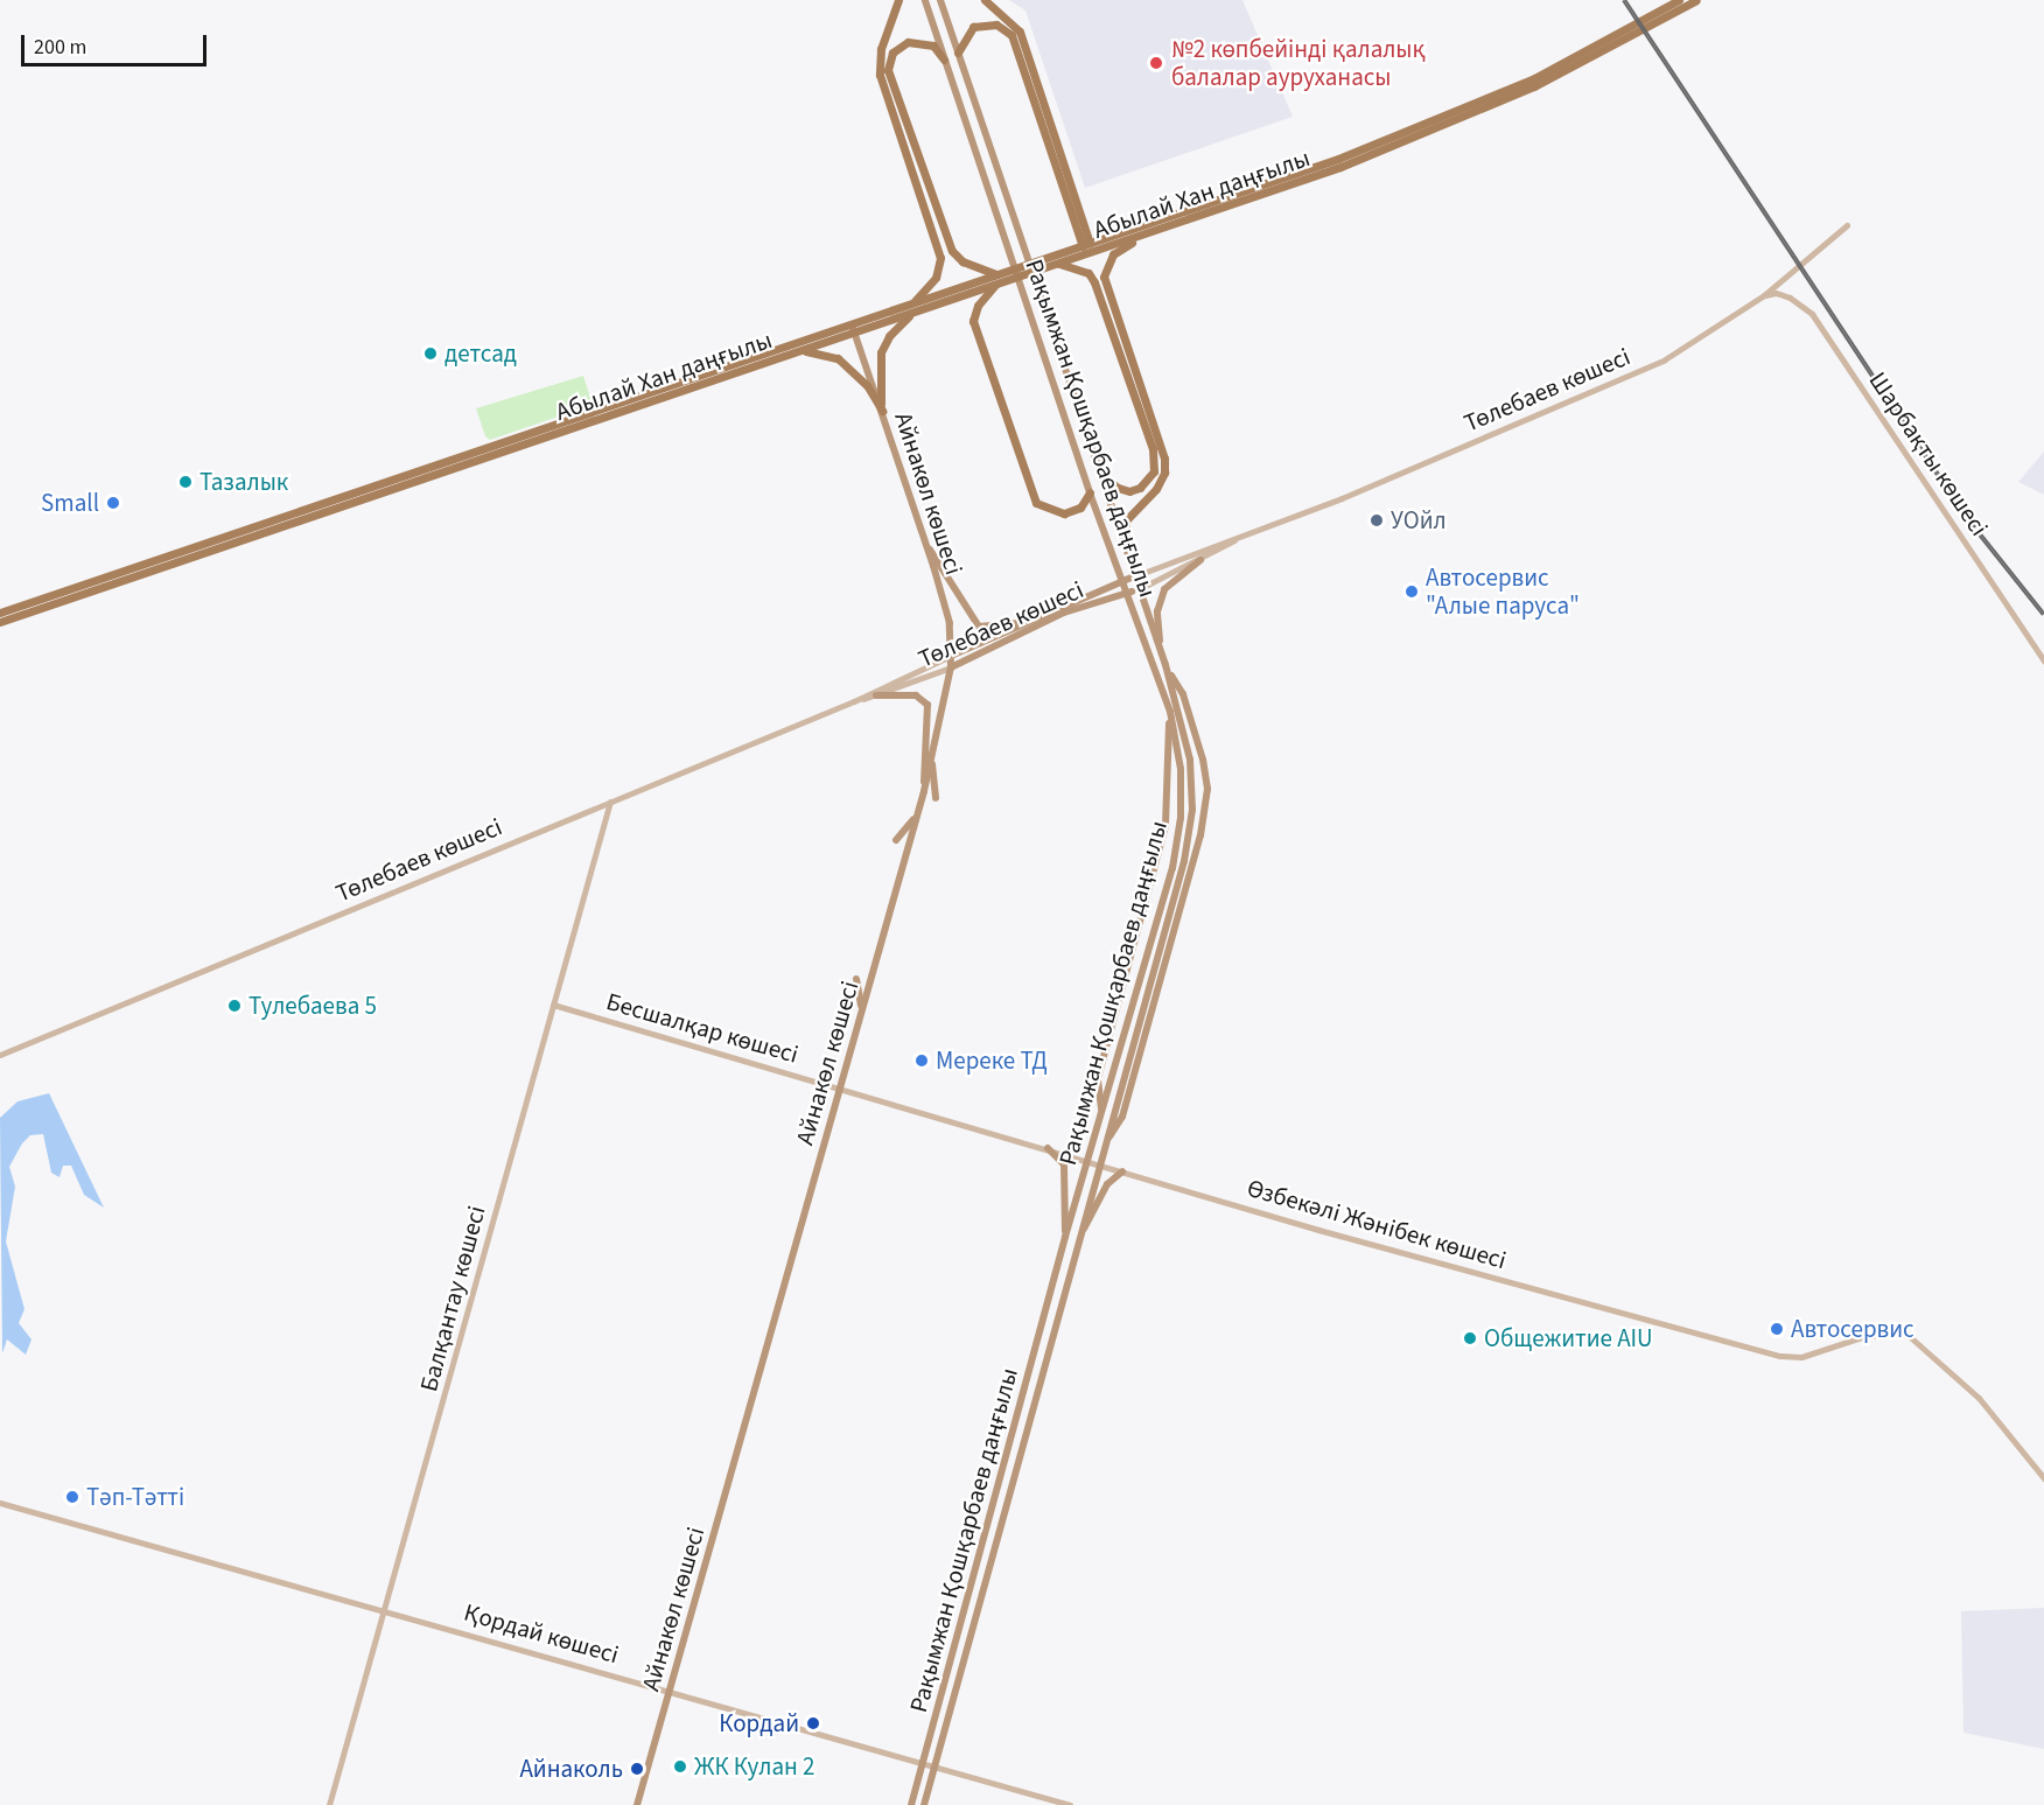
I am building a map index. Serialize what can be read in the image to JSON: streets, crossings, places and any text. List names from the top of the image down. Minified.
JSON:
{"streets":{"main road":["Абылай Хан даңғылы","Төлебаев көшесі","Рақымжан Қошқарбаев даңғылы","Айнакөл көшесі"],"street":["Шарбақты көшесі","Бесшалқар көшесі","Өзбекәлі Жәнібек көшесі","Балқантау көшесі","Қордай көшесі"]},"crossings":[["Абылай Хан даңғылы","Айнакөл көшесі"],["Төлебаев көшесі","Рақымжан Қошқарбаев даңғылы"],["Төлебаев көшесі","Шарбақты көшесі"],["Төлебаев көшесі","Айнакөл көшесі"],["Төлебаев көшесі","Балқантау көшесі"],["Рақымжан Қошқарбаев даңғылы","Өзбекәлі Жәнібек көшесі"],["Рақымжан Қошқарбаев даңғылы","Қордай көшесі"],["Айнакөл көшесі","Бесшалқар көшесі"],["Айнакөл көшесі","Өзбекәлі Жәнібек көшесі"],["Айнакөл көшесі","Қордай көшесі"],["Бесшалқар көшесі","Өзбекәлі Жәнібек көшесі"],["Бесшалқар көшесі","Балқантау көшесі"],["Балқантау көшесі","Қордай көшесі"]],"places":["№2 көпбейінді қалалық балалар ауруханасы","детсад","Тазалык","Small","УОйл","Автосервис \"Алые паруса\"","Тулебаева 5","Мереке ТД","Автосервис","Общежитие AIU","Тәп-Тәтті","Кордай","ЖК Кулан 2","Айнаколь"],"scale_bar":"200 m"}
